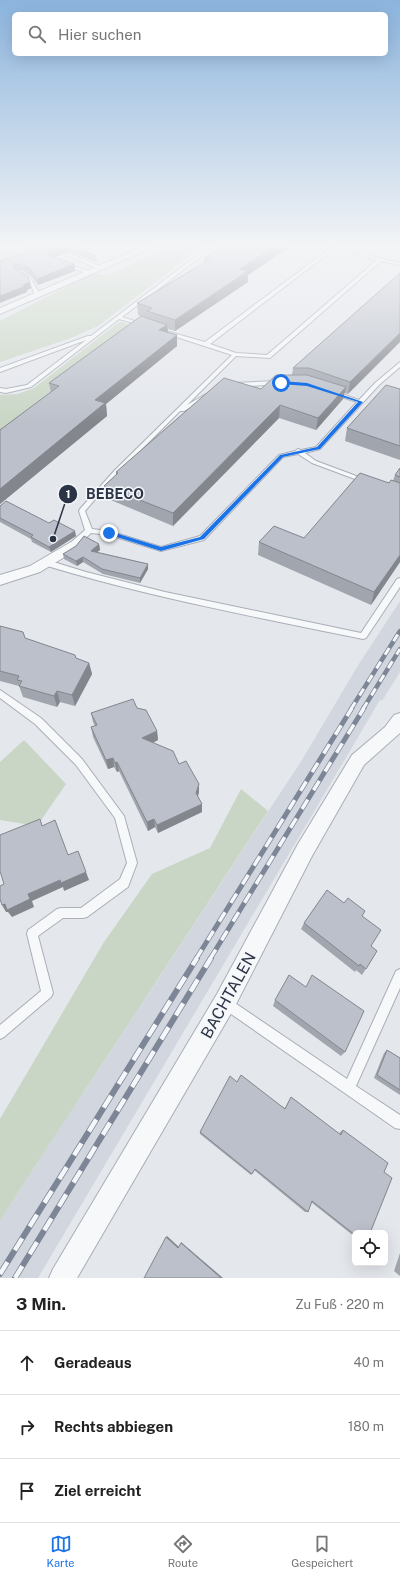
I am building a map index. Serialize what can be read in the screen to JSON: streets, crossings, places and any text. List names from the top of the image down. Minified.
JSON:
{"streets":{"street":["BACHTALEN"]},"places":["BEBECO"],"page":{"search":"Hier suchen","heading":["3 Min.","Zu Fuß · 220 m"],"list":[["Geradeaus","40 m"],["Rechts abbiegen","180 m"],"Ziel erreicht"],"nav":["Karte","Route","Gespeichert"]}}
